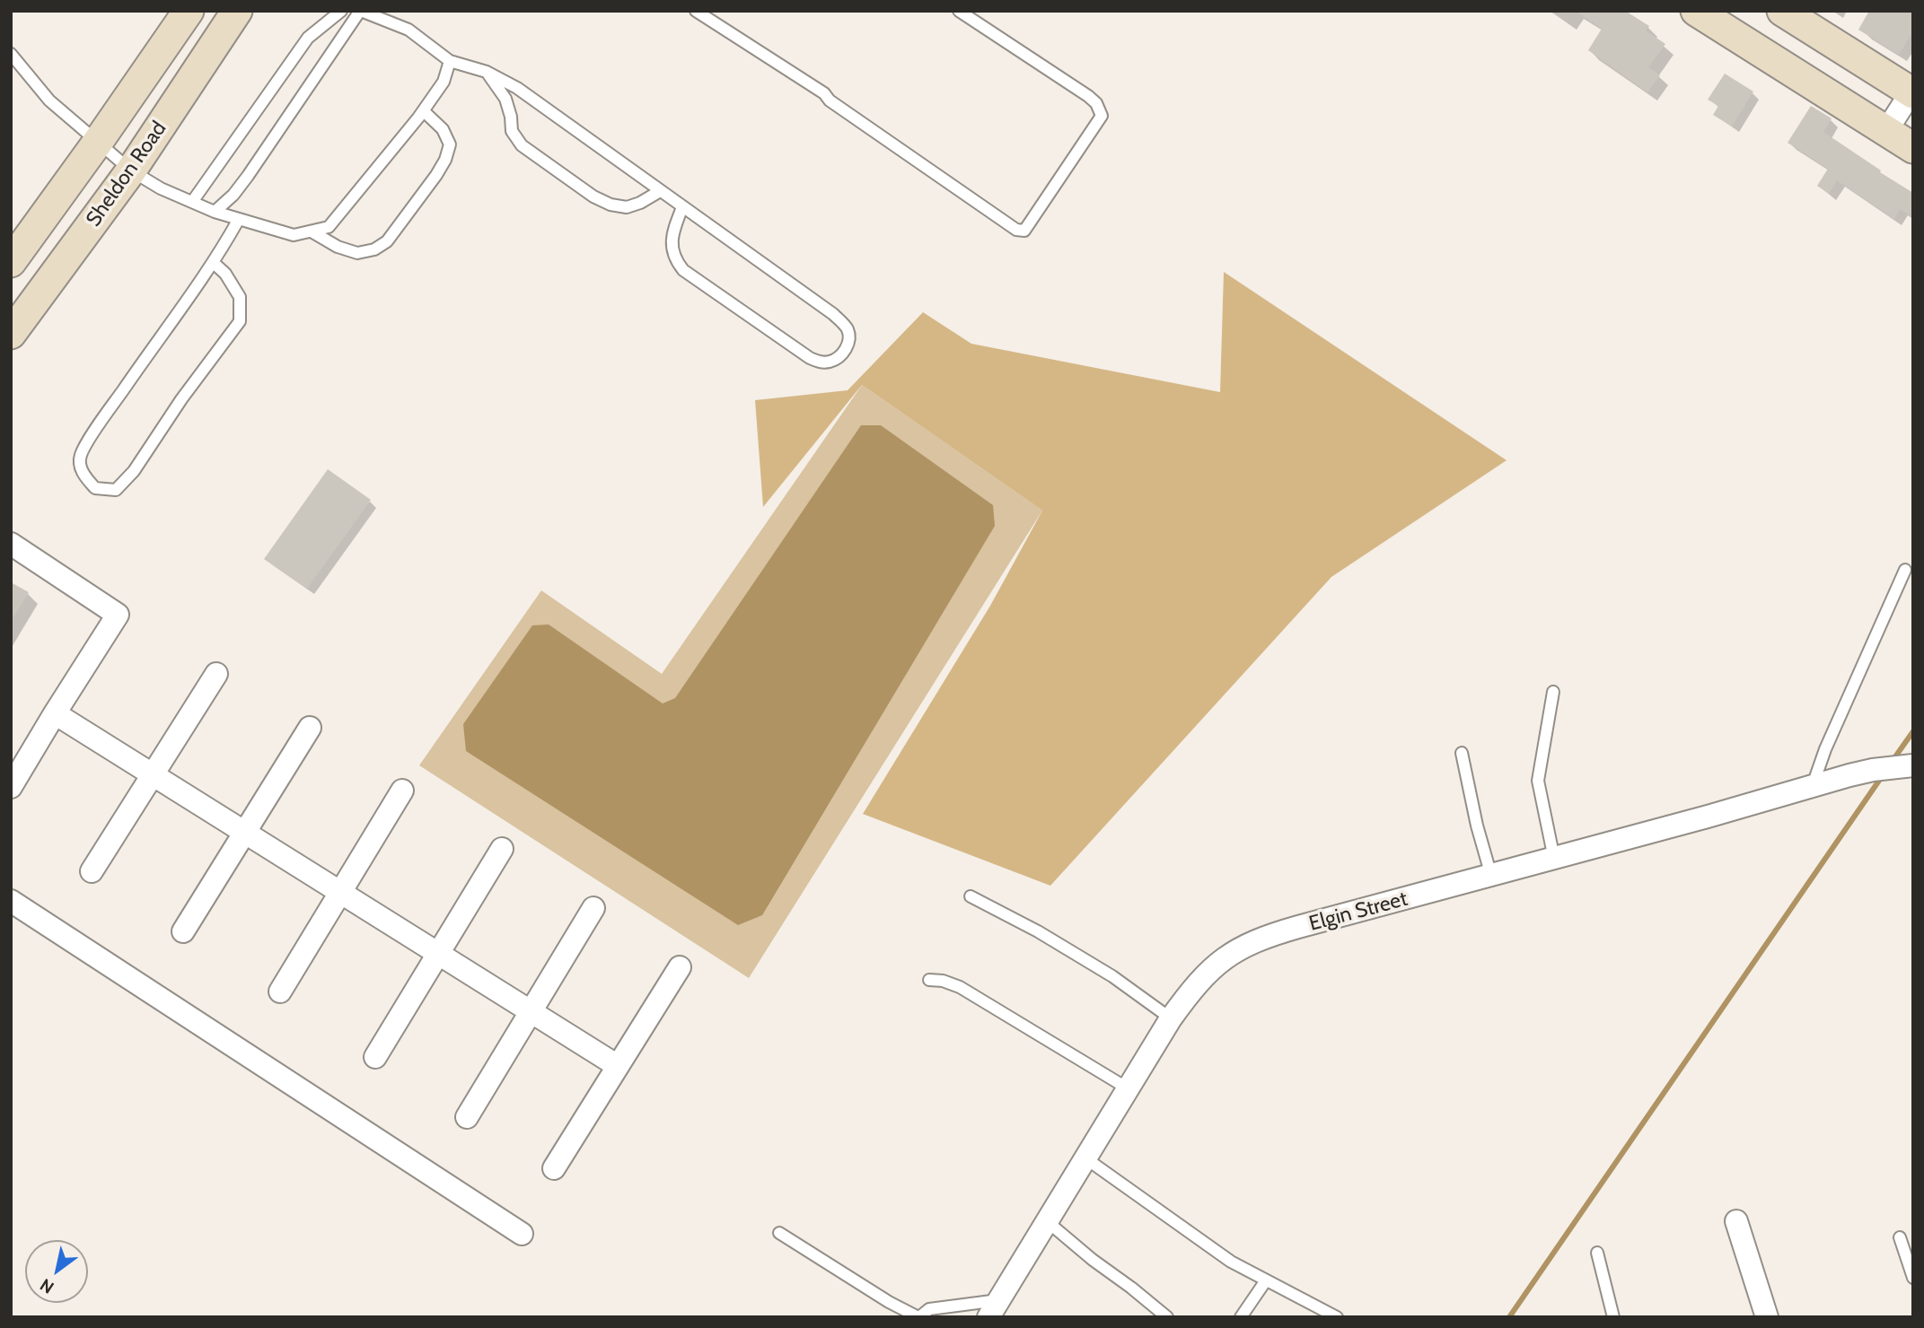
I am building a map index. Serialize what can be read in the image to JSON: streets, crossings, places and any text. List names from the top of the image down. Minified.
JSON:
{"streets":{"main road":["Sheldon Road"],"street":["Elgin Street"]},"north":"bottom left"}
